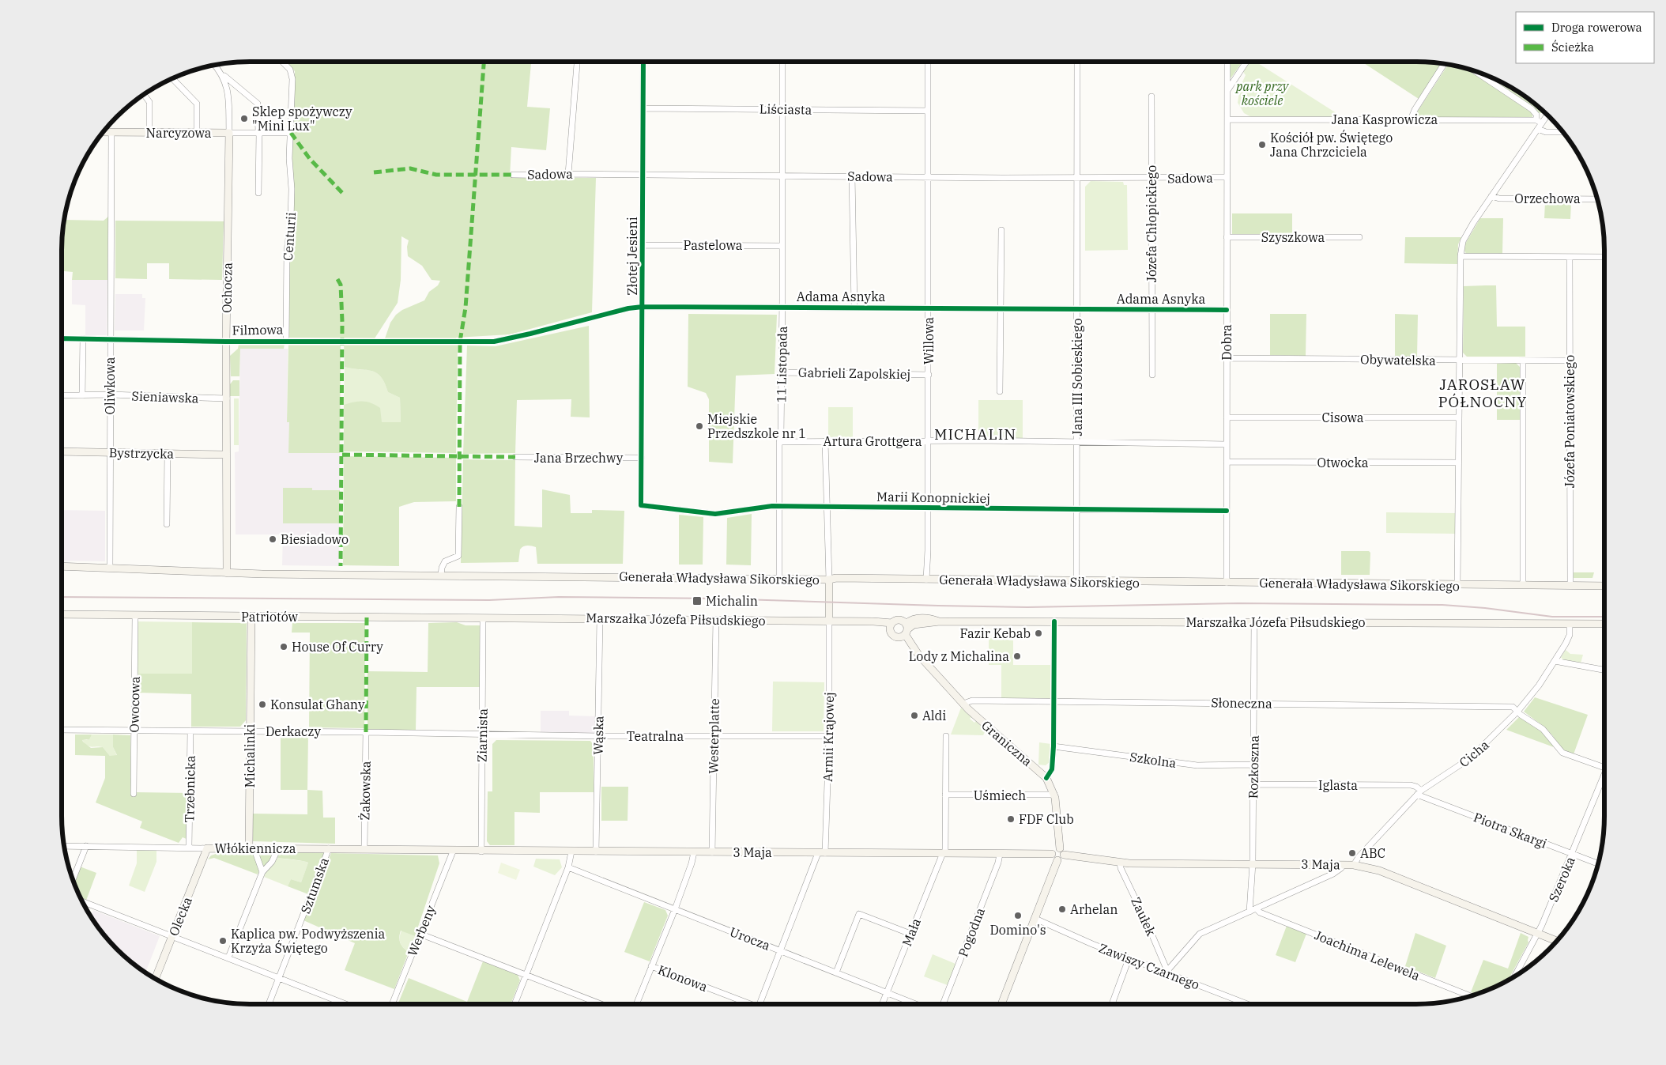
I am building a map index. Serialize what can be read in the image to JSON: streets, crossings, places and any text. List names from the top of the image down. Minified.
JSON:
{"streets":{"main road":["Narcyzowa","Ochocza","Bystrzycka","Generała Władysława Sikorskiego","Patriotów","Marszałka Józefa Piłsudskiego","Graniczna","Michalinki","Włókiennicza","3 Maja","Olecka"],"street":["Liściasta","Jana Kasprowicza","Sadowa","Orzechowa","Józefa Chłopickiego","Centurii","Szyszkowa","Pastelowa","Złotej Jesieni","Adama Asnyka","Filmowa","Willowa","Dobra","Obywatelska","11 Listopada","Gabrieli Zapolskiej","Jana III Sobieskiego","Oliwkowa","Sieniawska","Cisowa","Józefa Poniatowskiego","Artura Grottgera","Jana Brzechwy","Otwocka","Marii Konopnickiej","Słoneczna","Owocowa","Derkaczy","Ziarnista","Wąska","Teatralna","Westerplatte","Armii Krajowej","Cicha","Szkolna","Rozkoszna","Iglasta","Trzebnicka","Żakowska","Uśmiech","Piotra Skargi","Szeroka","Sztumska","Zaułek","Werbeny","Mała","Pogodna","Urocza","Joachima Lelewela","Zawiszy Czarnego","Klonowa"]},"crossings":[["Liściasta","Złotej Jesieni"],["Liściasta","Willowa"],["Liściasta","11 Listopada"],["Jana Kasprowicza","Dobra"],["Narcyzowa","Centurii"],["Narcyzowa","Ochocza"],["Narcyzowa","Oliwkowa"],["Sadowa","Józefa Chłopickiego"],["Sadowa","Złotej Jesieni"],["Sadowa","Willowa"],["Sadowa","Dobra"],["Sadowa","11 Listopada"],["Sadowa","Jana III Sobieskiego"],["Józefa Chłopickiego","Adama Asnyka"],["Centurii","Filmowa"],["Szyszkowa","Dobra"],["Pastelowa","Złotej Jesieni"],["Pastelowa","11 Listopada"],["Złotej Jesieni","Adama Asnyka"],["Złotej Jesieni","Jana Brzechwy"],["Złotej Jesieni","Marii Konopnickiej"],["Ochocza","Filmowa"],["Ochocza","Sieniawska"],["Ochocza","Bystrzycka"],["Adama Asnyka","Filmowa"],["Adama Asnyka","Willowa"],["Adama Asnyka","Dobra"],["Adama Asnyka","11 Listopada"],["Adama Asnyka","Jana III Sobieskiego"],["Filmowa","Oliwkowa"],["Willowa","Gabrieli Zapolskiej"],["Willowa","Artura Grottgera"],["Willowa","Marii Konopnickiej"],["Willowa","Generała Władysława Sikorskiego"],["Dobra","Obywatelska"],["Dobra","Cisowa"],["Dobra","Artura Grottgera"],["Dobra","Otwocka"],["Dobra","Marii Konopnickiej"],["Dobra","Generała Władysława Sikorskiego"],["Obywatelska","Józefa Poniatowskiego"],["11 Listopada","Gabrieli Zapolskiej"],["11 Listopada","Artura Grottgera"],["11 Listopada","Marii Konopnickiej"],["11 Listopada","Generała Władysława Sikorskiego"],["Jana III Sobieskiego","Artura Grottgera"],["Jana III Sobieskiego","Marii Konopnickiej"],["Jana III Sobieskiego","Generała Władysława Sikorskiego"],["Oliwkowa","Sieniawska"],["Oliwkowa","Bystrzycka"],["Józefa Poniatowskiego","Generała Władysława Sikorskiego"],["Patriotów","Marszałka Józefa Piłsudskiego"],["Patriotów","Owocowa"],["Patriotów","Ziarnista"],["Patriotów","Michalinki"],["Marszałka Józefa Piłsudskiego","Ziarnista"],["Marszałka Józefa Piłsudskiego","Wąska"],["Marszałka Józefa Piłsudskiego","Westerplatte"],["Marszałka Józefa Piłsudskiego","Armii Krajowej"],["Marszałka Józefa Piłsudskiego","Graniczna"],["Marszałka Józefa Piłsudskiego","Cicha"],["Marszałka Józefa Piłsudskiego","Rozkoszna"],["Słoneczna","Graniczna"],["Słoneczna","Cicha"],["Słoneczna","Rozkoszna"],["Owocowa","Derkaczy"],["Derkaczy","Ziarnista"],["Derkaczy","Teatralna"],["Derkaczy","Michalinki"],["Derkaczy","Trzebnicka"],["Derkaczy","Żakowska"],["Ziarnista","Teatralna"],["Ziarnista","3 Maja"],["Wąska","Teatralna"],["Wąska","3 Maja"],["Teatralna","Westerplatte"],["Teatralna","Armii Krajowej"],["Westerplatte","3 Maja"],["Armii Krajowej","3 Maja"],["Armii Krajowej","Urocza"],["Graniczna","Uśmiech"],["Graniczna","3 Maja"],["Cicha","Iglasta"],["Cicha","Piotra Skargi"],["Cicha","3 Maja"],["Michalinki","Włókiennicza"],["Szkolna","Rozkoszna"],["Rozkoszna","Iglasta"],["Rozkoszna","3 Maja"],["Iglasta","Piotra Skargi"],["Trzebnicka","Włókiennicza"],["Żakowska","Włókiennicza"],["Uśmiech","Mała"],["Piotra Skargi","Szeroka"],["Włókiennicza","3 Maja"],["Włókiennicza","Sztumska"],["Włókiennicza","Olecka"],["Włókiennicza","Werbeny"],["3 Maja","Szeroka"],["3 Maja","Zaułek"],["3 Maja","Werbeny"],["3 Maja","Mała"],["3 Maja","Pogodna"],["Zaułek","Zawiszy Czarnego"],["Mała","Urocza"]],"districts":["JAROSŁAW PÓŁNOCNY","MICHALIN"],"parks":["park przy kościele"],"places":{"other":["Sklep spożywczy \"Mini Lux\"","Kościół pw. Świętego Jana Chrzciciela","Miejskie Przedszkole nr 1","Biesiadowo","Fazir Kebab","House Of Curry","Lody z Michalina","Konsulat Ghany","Aldi","FDF Club","ABC","Arhelan","Domino's","Kaplica pw. Podwyższenia Krzyża Świętego"],"transit":["Michalin"]},"legend":["Droga rowerowa","Ścieżka"]}
